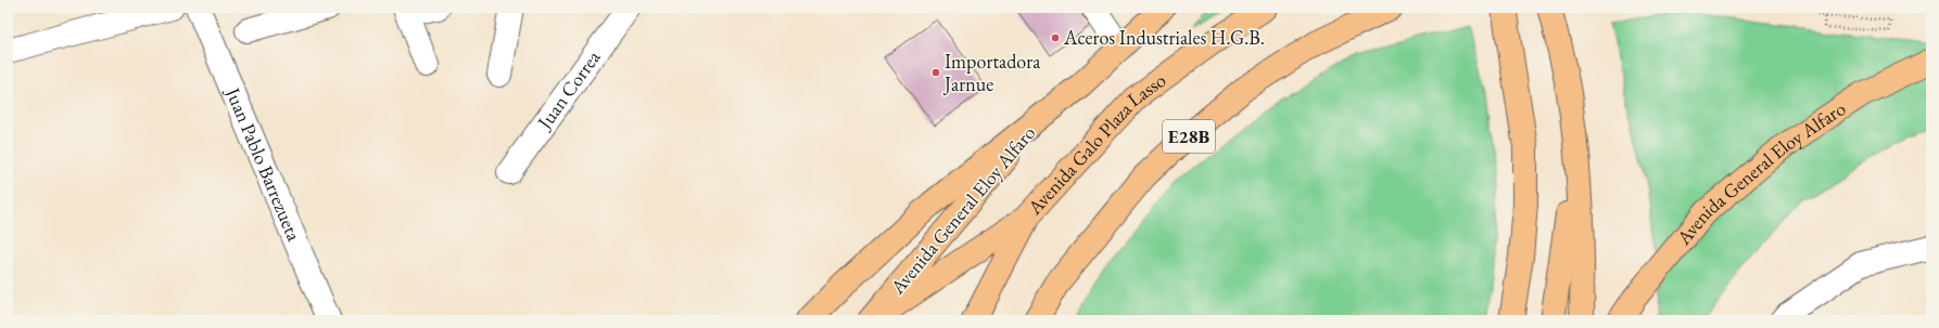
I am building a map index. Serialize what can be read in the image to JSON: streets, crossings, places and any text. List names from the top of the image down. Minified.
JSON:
{"streets":{"main road":["E28B","Avenida Galo Plaza Lasso","Avenida General Eloy Alfaro"],"street":["Juan Correa","Juan Pablo Barrezueta"]},"places":["Aceros Industriales H.G.B.","Importadora Jarnue"]}
